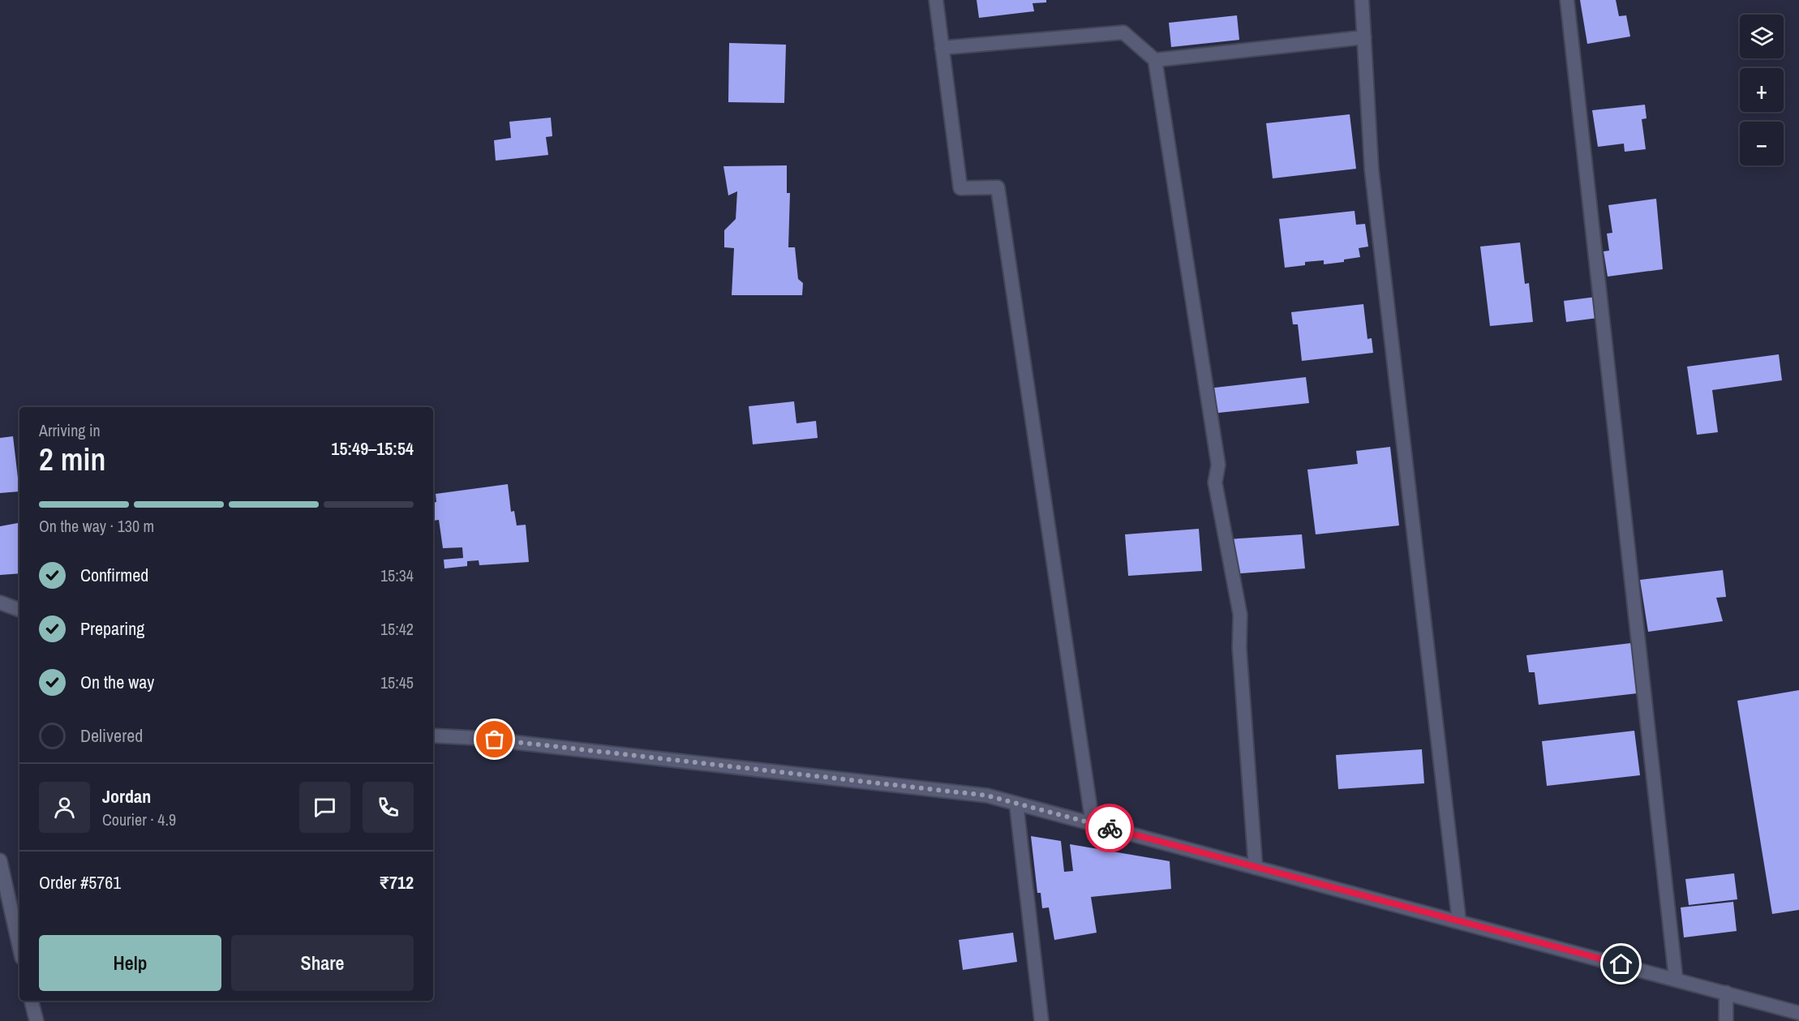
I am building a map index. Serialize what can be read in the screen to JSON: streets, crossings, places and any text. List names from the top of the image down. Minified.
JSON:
{"page":{"map_buttons":["+","−"],"heading":["2 min","Arriving in","15:49–15:54"],"panel":["Jordan","Courier · 4.9","Order #5761","₹712"],"bar":"On the way · 130 m","list":[["Confirmed","15:34"],["Preparing","15:42"],["On the way","15:45"],"Delivered"],"buttons":["Help","Share"]}}
